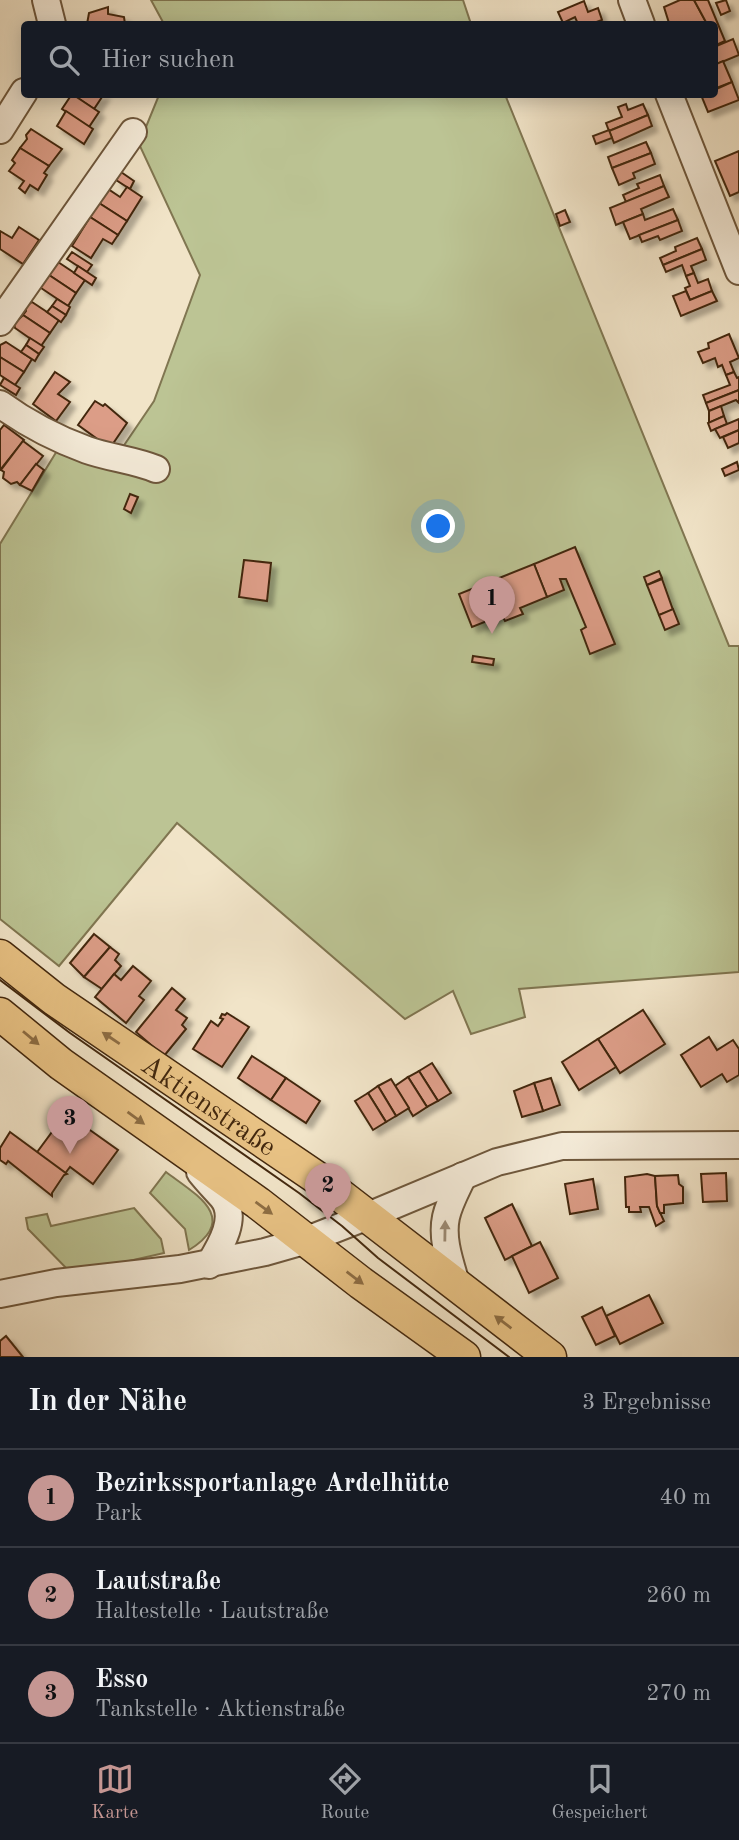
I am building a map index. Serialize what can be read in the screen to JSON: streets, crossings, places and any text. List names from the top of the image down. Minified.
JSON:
{"streets":{"main road":["Aktienstraße"]},"page":{"search":"Hier suchen","pins":["1","3","2"],"heading":["In der Nähe","3 Ergebnisse"],"list":[{"mark":"1","name":"Bezirkssportanlage Ardelhütte","note":"Park","value":"40 m"},{"mark":"2","name":"Lautstraße","note":"Haltestelle · Lautstraße","value":"260 m"},{"mark":"3","name":"Esso","note":"Tankstelle · Aktienstraße","value":"270 m"}],"nav":["Karte","Route","Gespeichert"]}}
